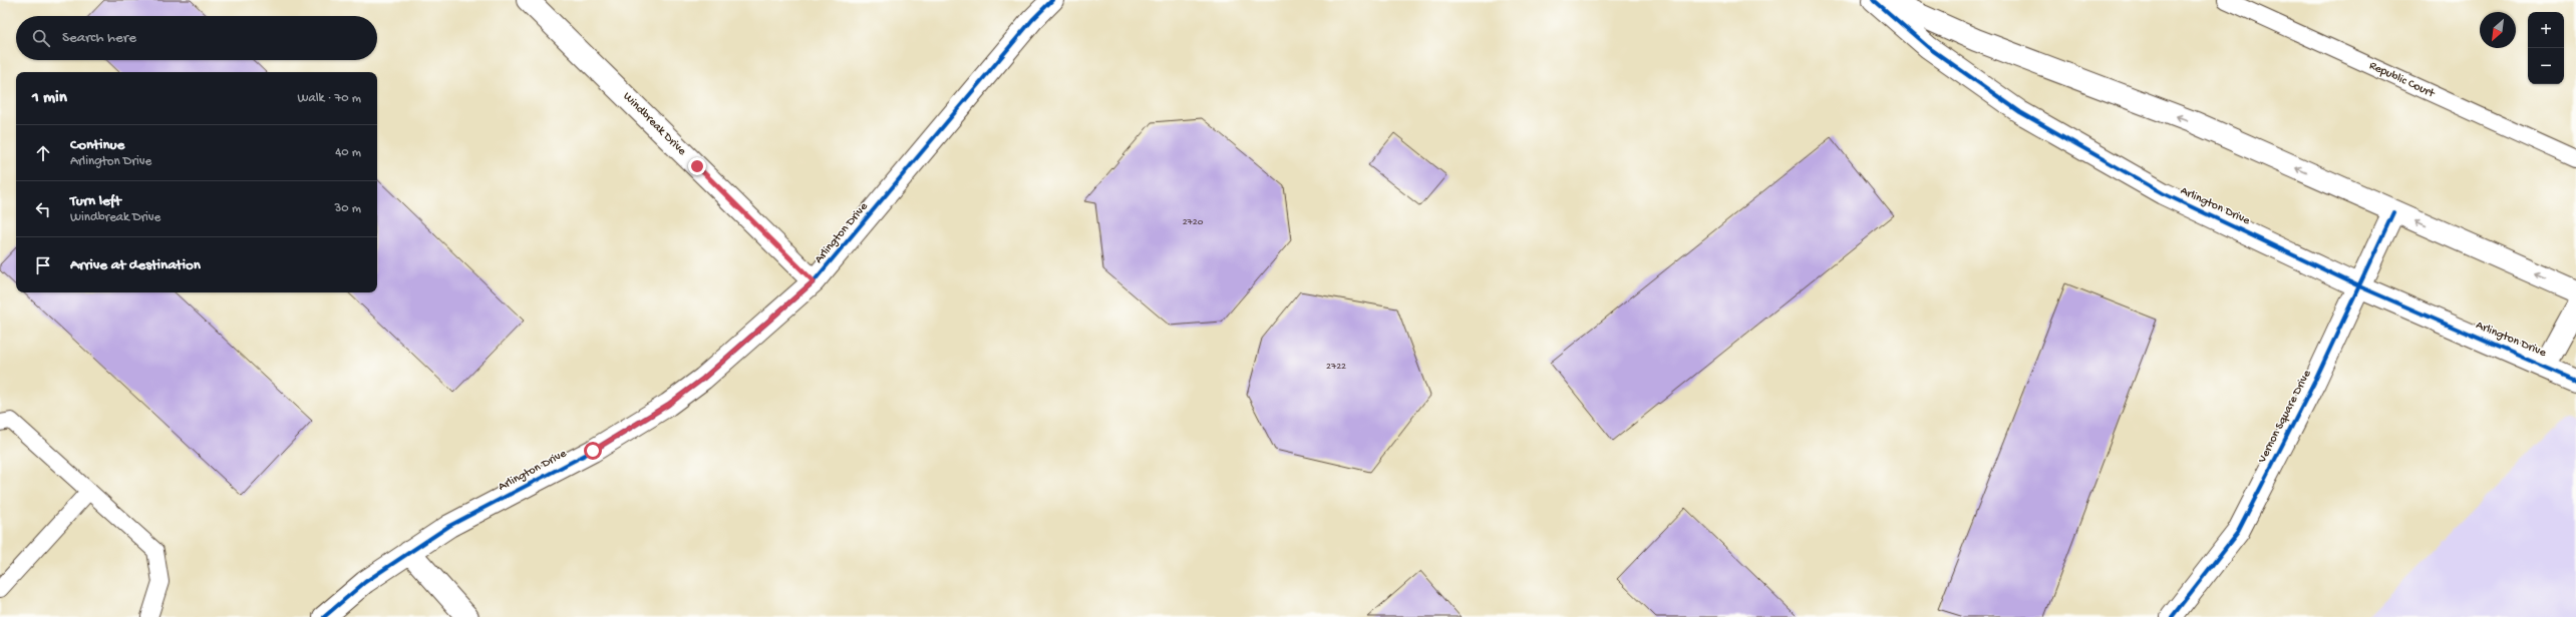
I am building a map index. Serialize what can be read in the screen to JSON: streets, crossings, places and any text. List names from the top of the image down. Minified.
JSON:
{"streets":{"street":["Windbreak Drive","Arlington Drive","Vernon Square Drive"],"lane":["Republic Court"]},"crossings":[["Windbreak Drive","Arlington Drive"],["Arlington Drive","Vernon Square Drive"]],"house_numbers":["2720","2722"],"north":"bottom left","page":{"map_buttons":["+","−"],"search":"Search here","heading":["1 min","Walk · 70 m"],"list":[["Continue","Arlington Drive","40 m"],["Turn left","Windbreak Drive","30 m"],"Arrive at destination"]}}
